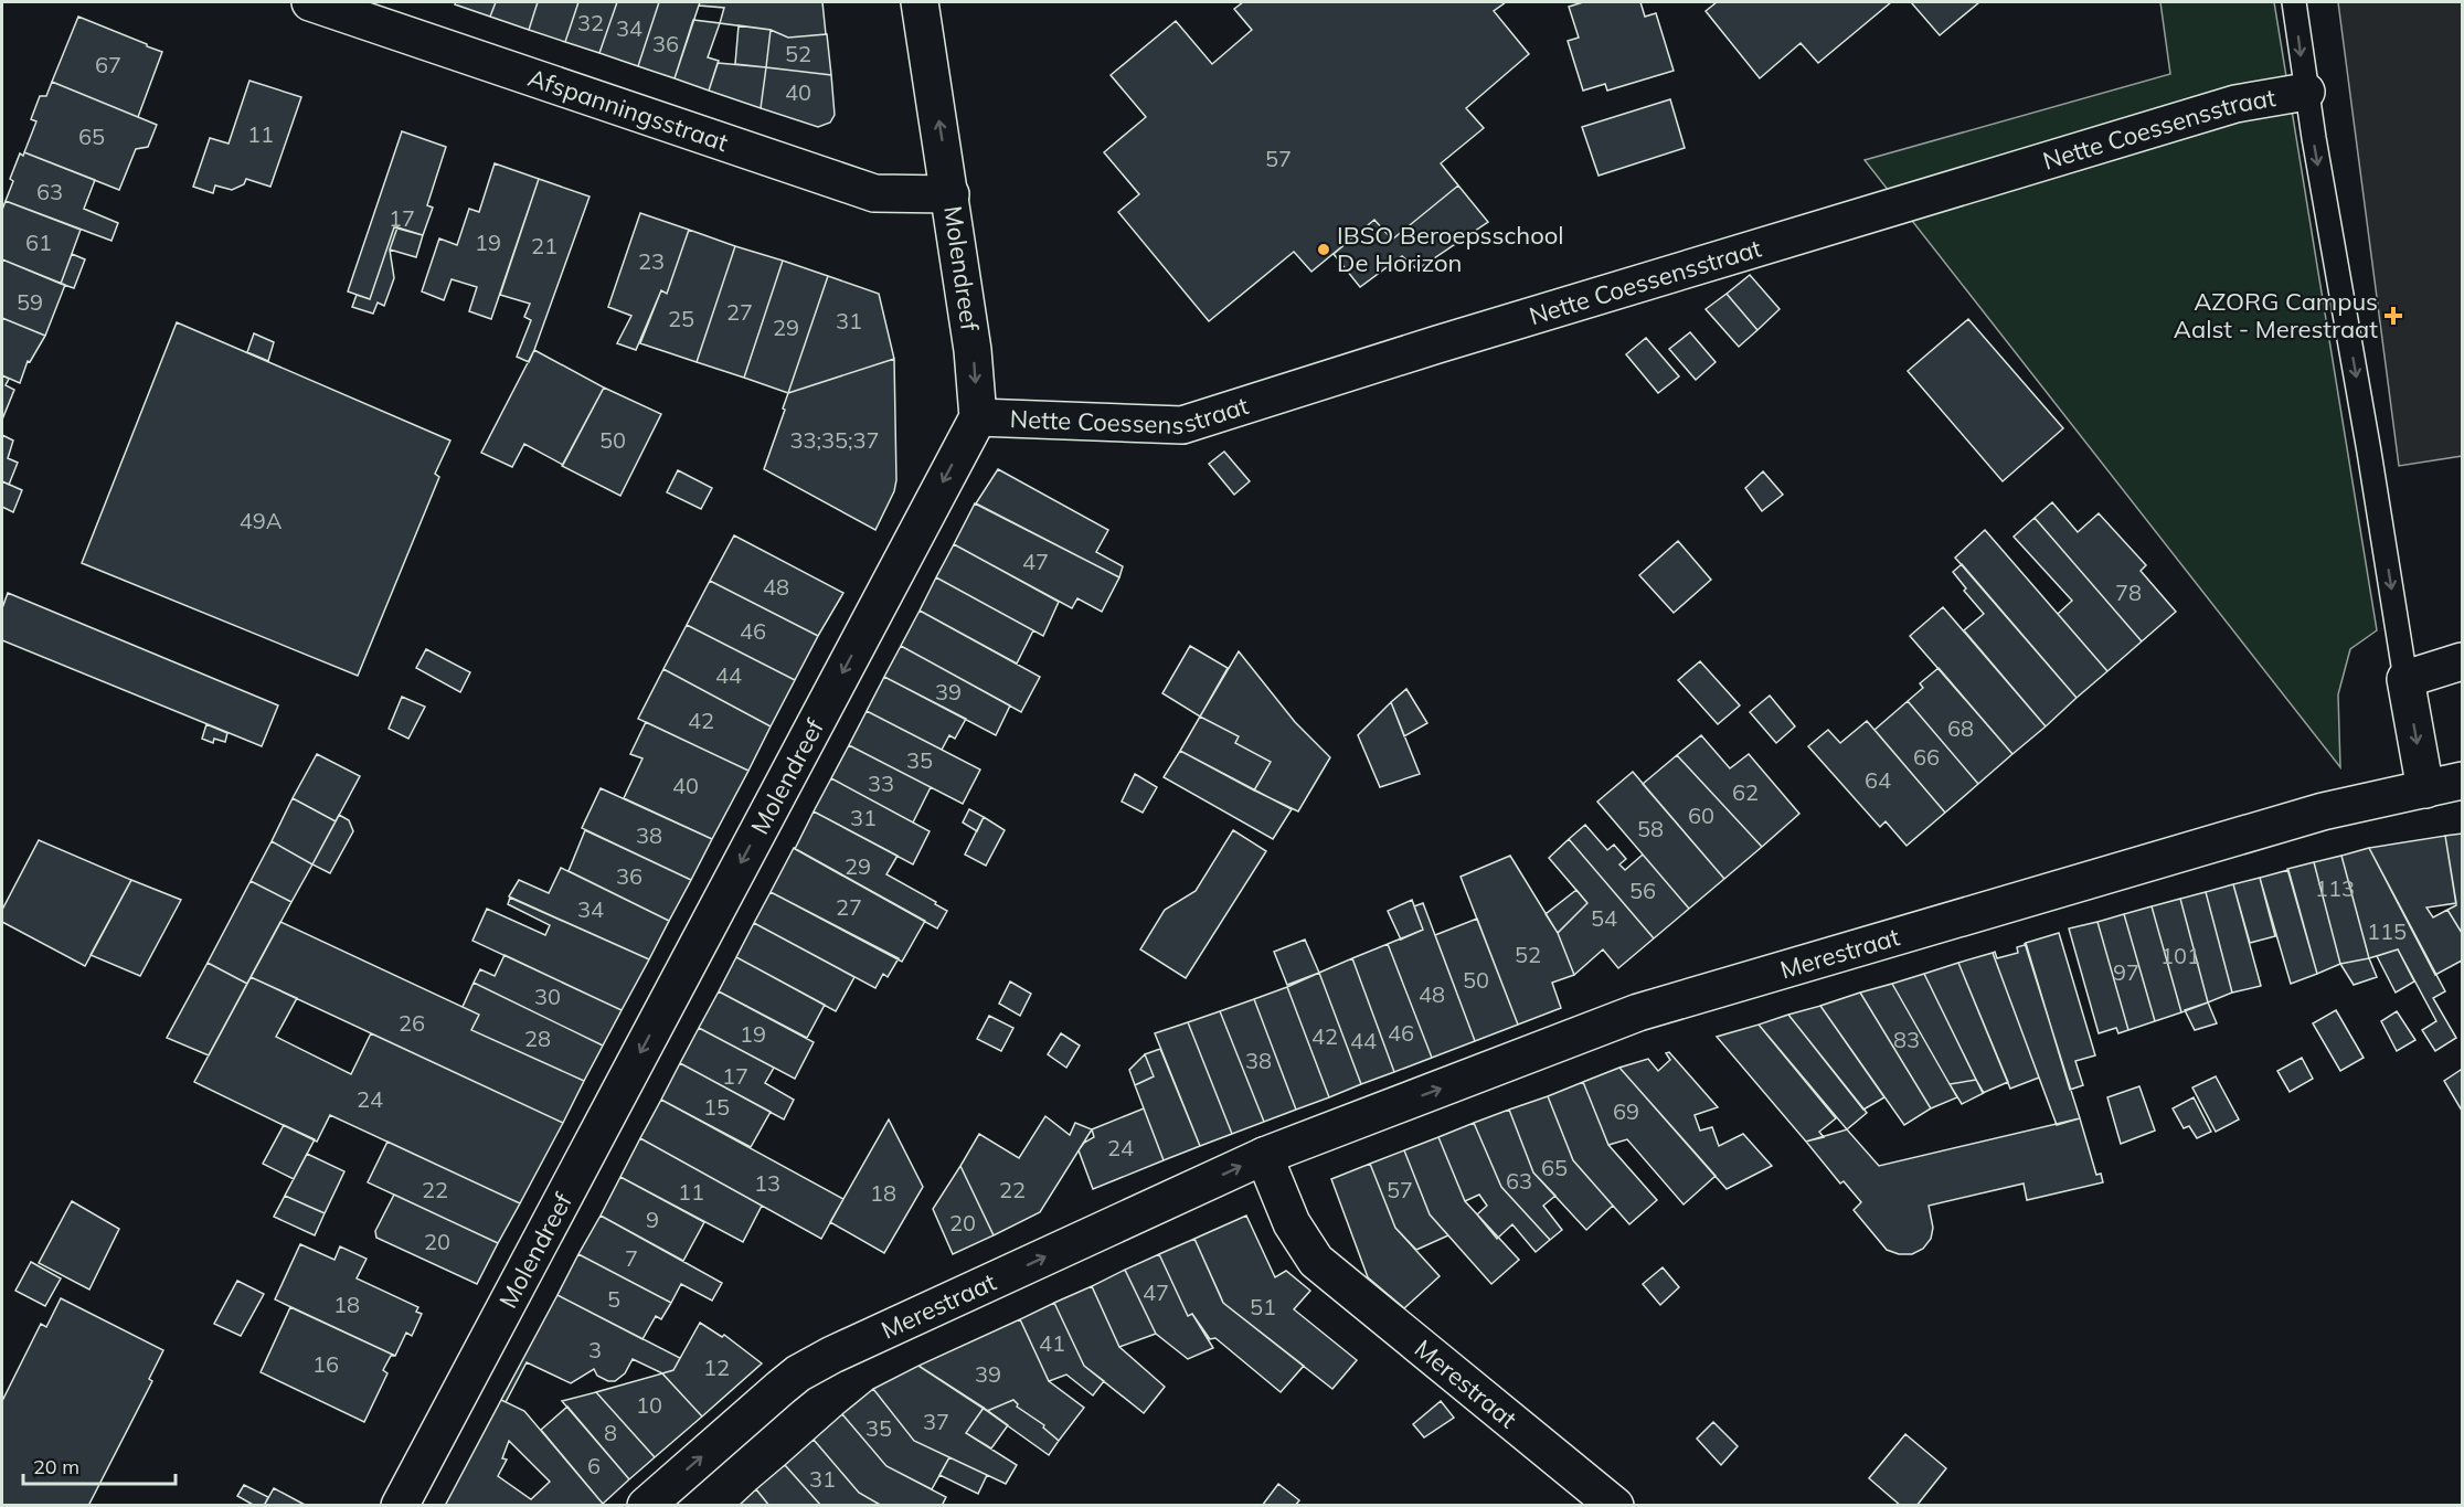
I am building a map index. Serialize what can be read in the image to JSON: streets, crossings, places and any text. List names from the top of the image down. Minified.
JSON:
{"streets":{"street":["Afspanningsstraat","Nette Coessensstraat","Molendreef","Merestraat"]},"crossings":[["Afspanningsstraat","Molendreef"],["Nette Coessensstraat","Molendreef"]],"one_way":["Merestraat"],"places":{"other":["IBSO Beroepsschool De Horizon"],"health":["AZORG Campus Aalst - Merestraat"]},"house_numbers":["32","34","36","52","67","40","11","65","57","63","17","61","19","21","23","59","27","25","31","29","50","33;35;37","49A","47","48","78","46","44","39","42","68","66","35","64","33","40","62","60","31","58","38","29","36","113","56","27","34","54","115","52","101","97","50","48","30","26","46","19","42","28","83","44","38","17","24","15","69","24","65","63","13","22","22","57","11","18","9","20","20","7","47","5","18","51","41","3","16","12","39","10","37","35","8","6","31"],"scale_bar":"20 m"}
